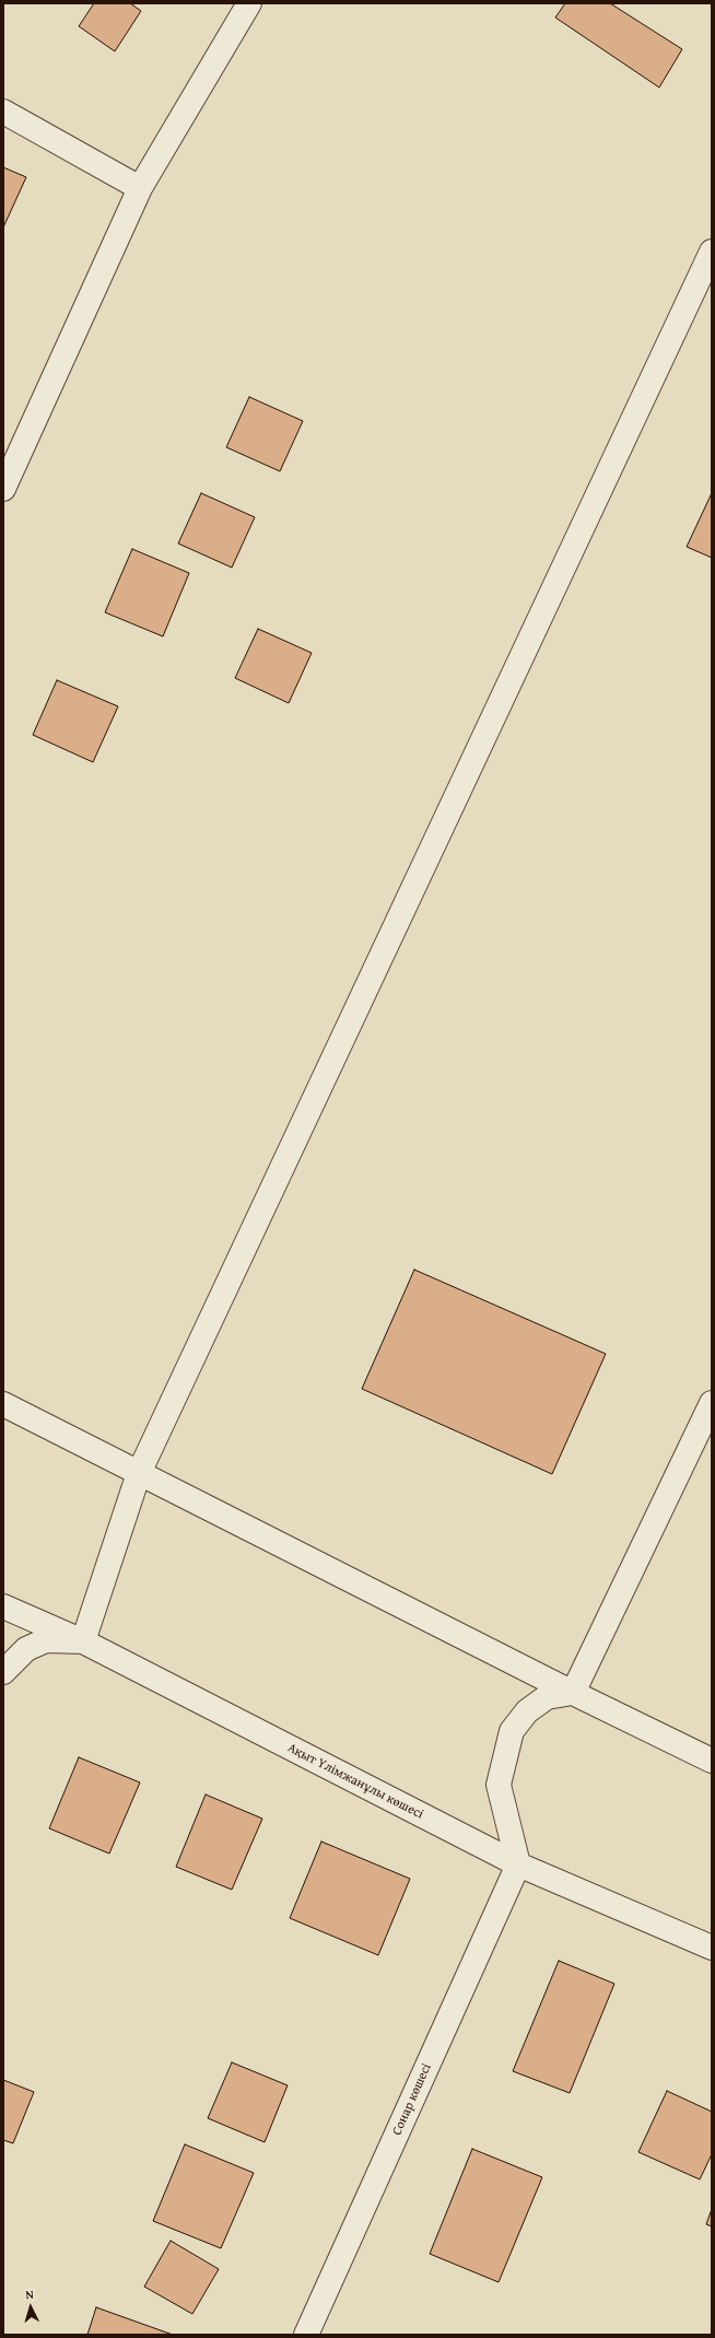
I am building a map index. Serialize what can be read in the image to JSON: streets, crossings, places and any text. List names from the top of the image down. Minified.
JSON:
{"streets":{"street":["Ақыт Үлімжанұлы көшесі","Сонар көшесі"]},"crossings":[["Ақыт Үлімжанұлы көшесі","Сонар көшесі"]],"north":"top"}
